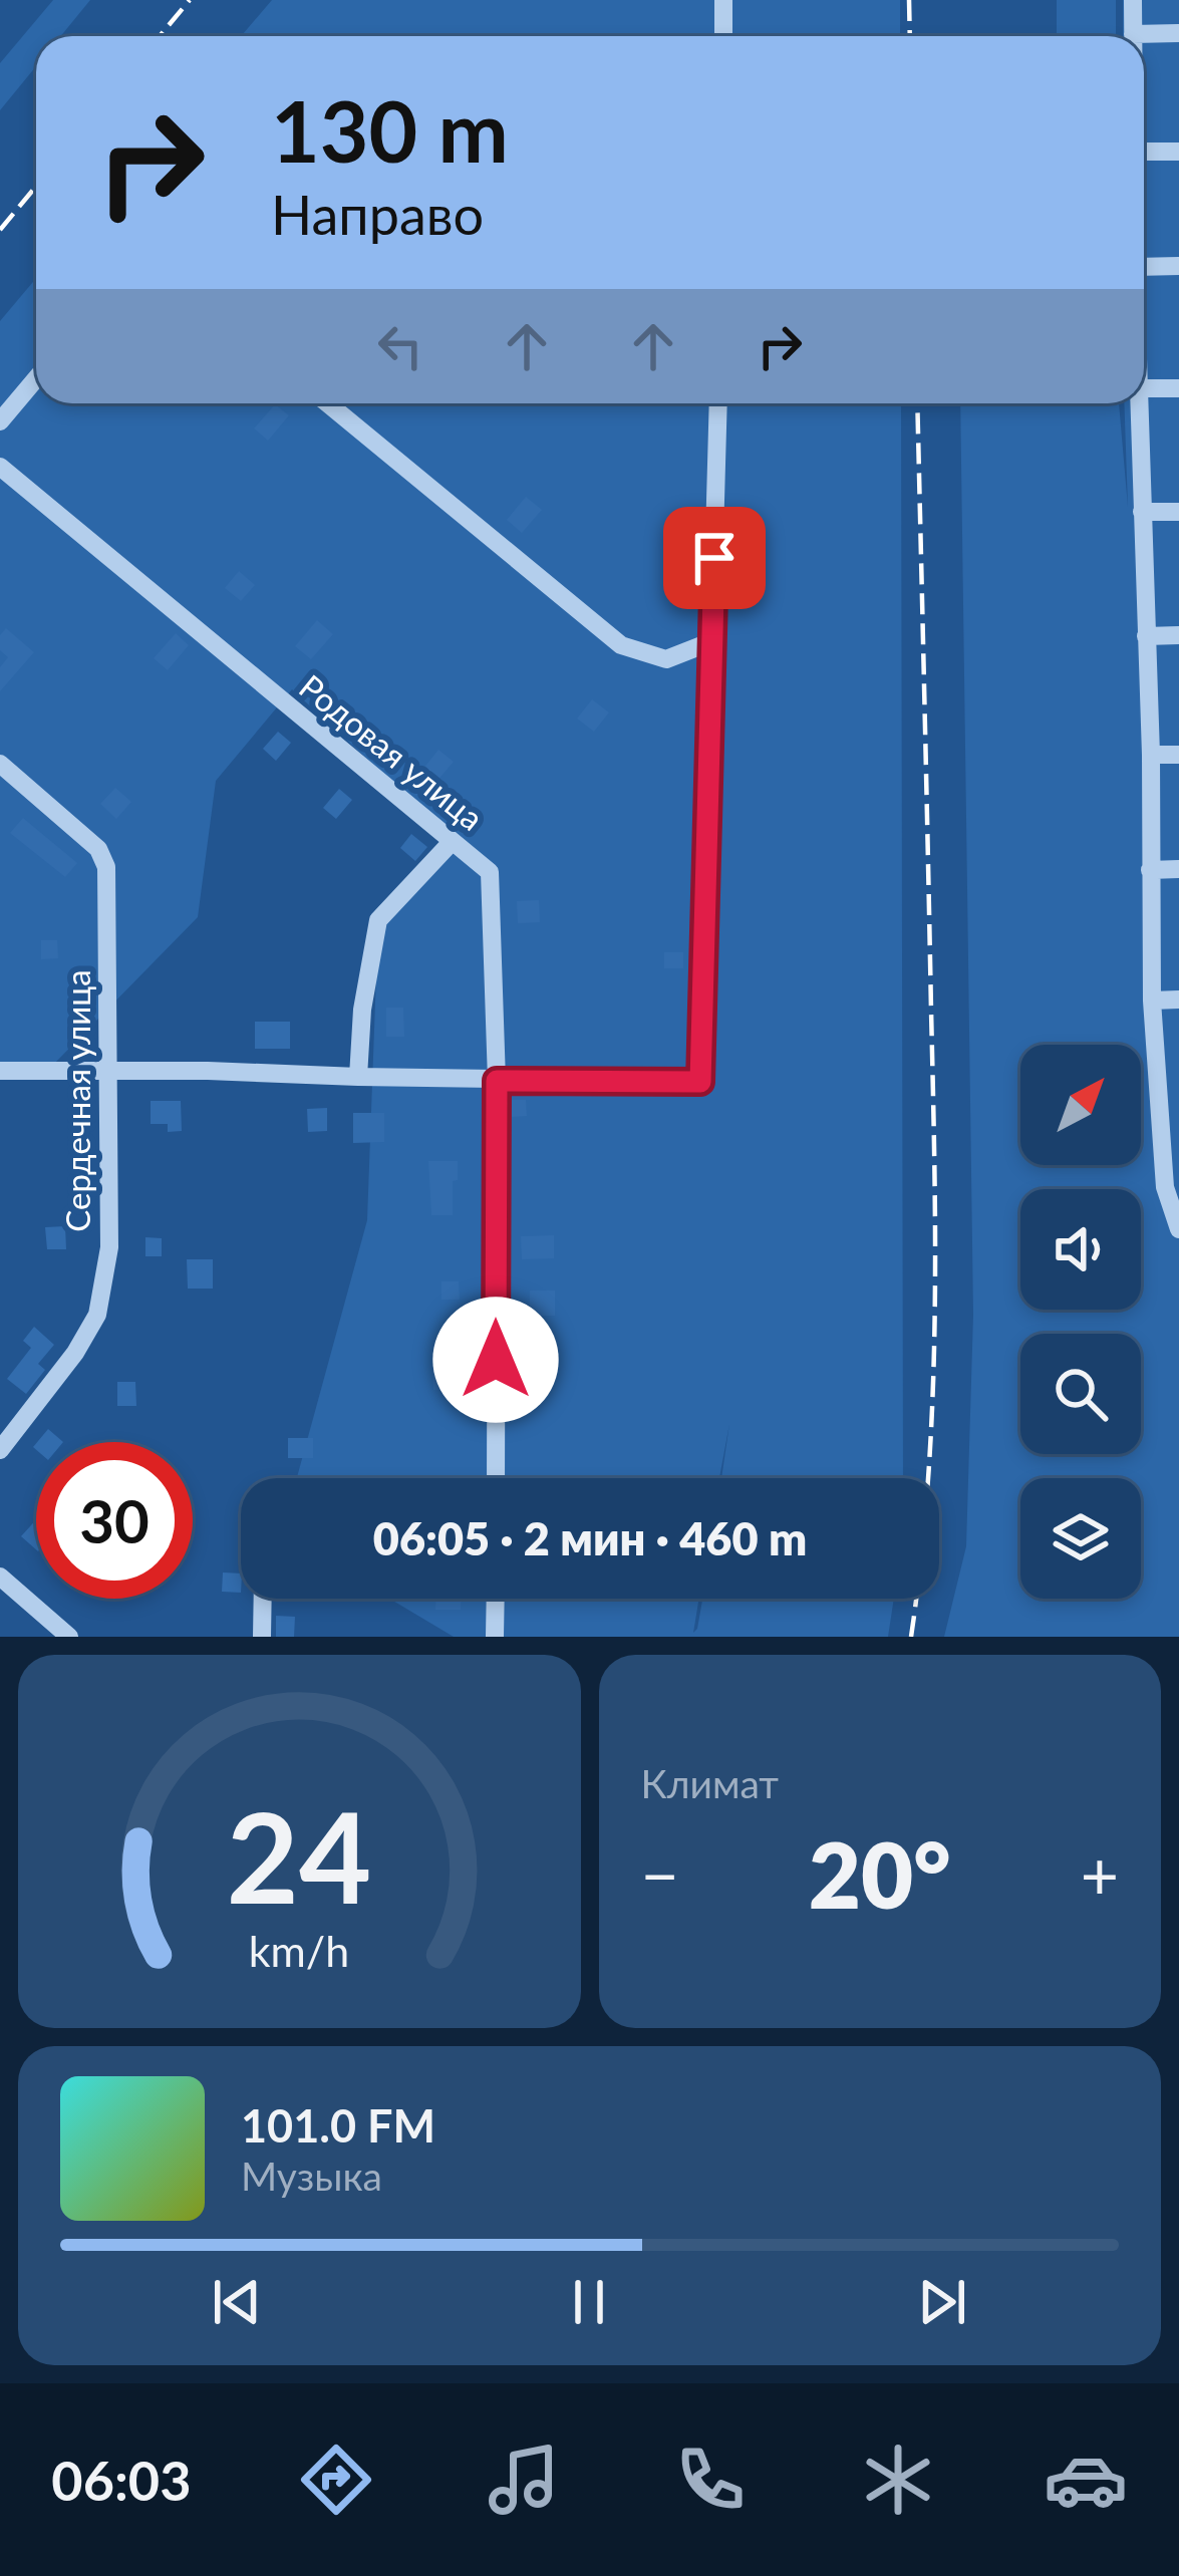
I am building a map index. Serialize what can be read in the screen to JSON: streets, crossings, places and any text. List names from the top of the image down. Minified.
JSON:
{"streets":{"street":["Родовая улица","Сердечная улица"]},"north":"top right","page":{"turn":["130 m","Направо"],"limit":"30","trip":"06:05 · 2 мин · 460 m","tile":"Климат","heat":["−","20°","+"],"song":["101.0 FM","Музыка"],"tabs":"06:03","gauge":["24","km/h"]}}
